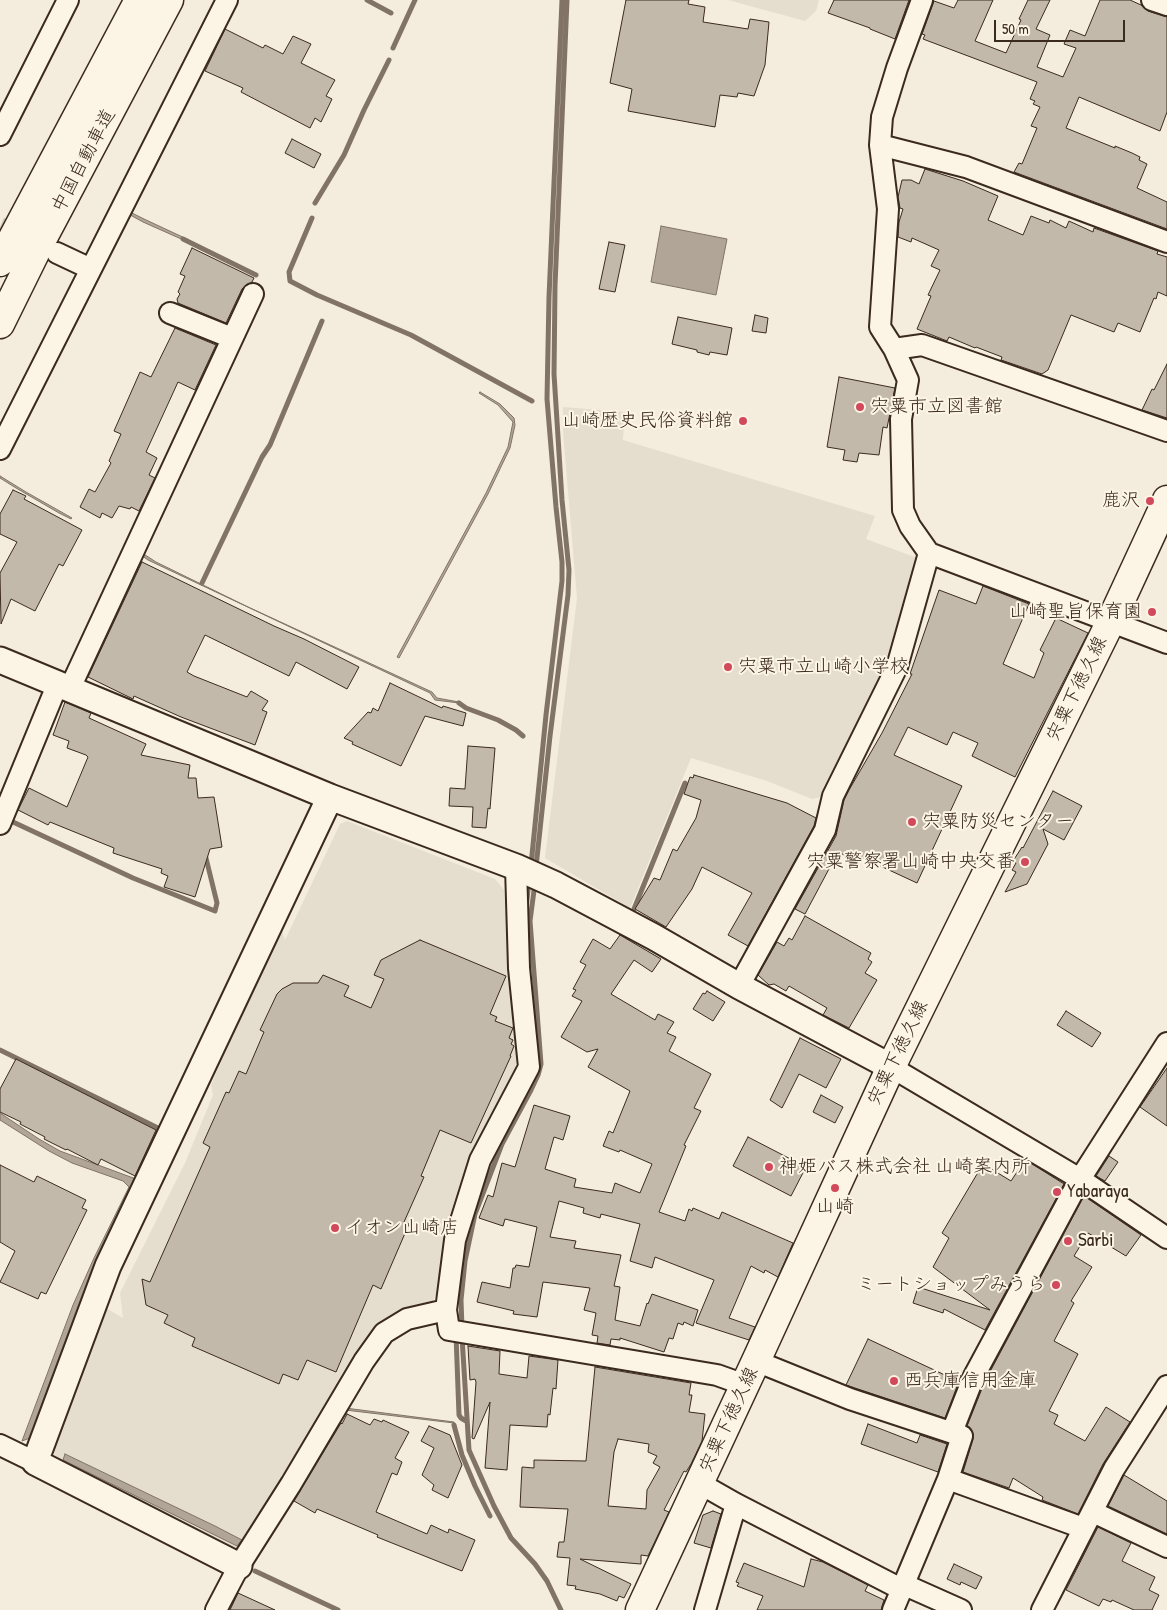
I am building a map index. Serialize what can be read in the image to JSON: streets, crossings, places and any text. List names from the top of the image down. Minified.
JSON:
{"streets":{"main road":["中国自動車道","宍粟下徳久線"]},"places":["宍粟市立図書館","山崎歴史民俗資料館","鹿沢","山崎聖旨保育園","宍粟市立山崎小学校","宍粟防災センター","宍粟警察署山崎中央交番","神姫バス株式会社 山崎案内所","山崎","Yabaraya","イオン山崎店","Sarbi","ミートショップみうら","西兵庫信用金庫"],"scale_bar":"50 m"}
